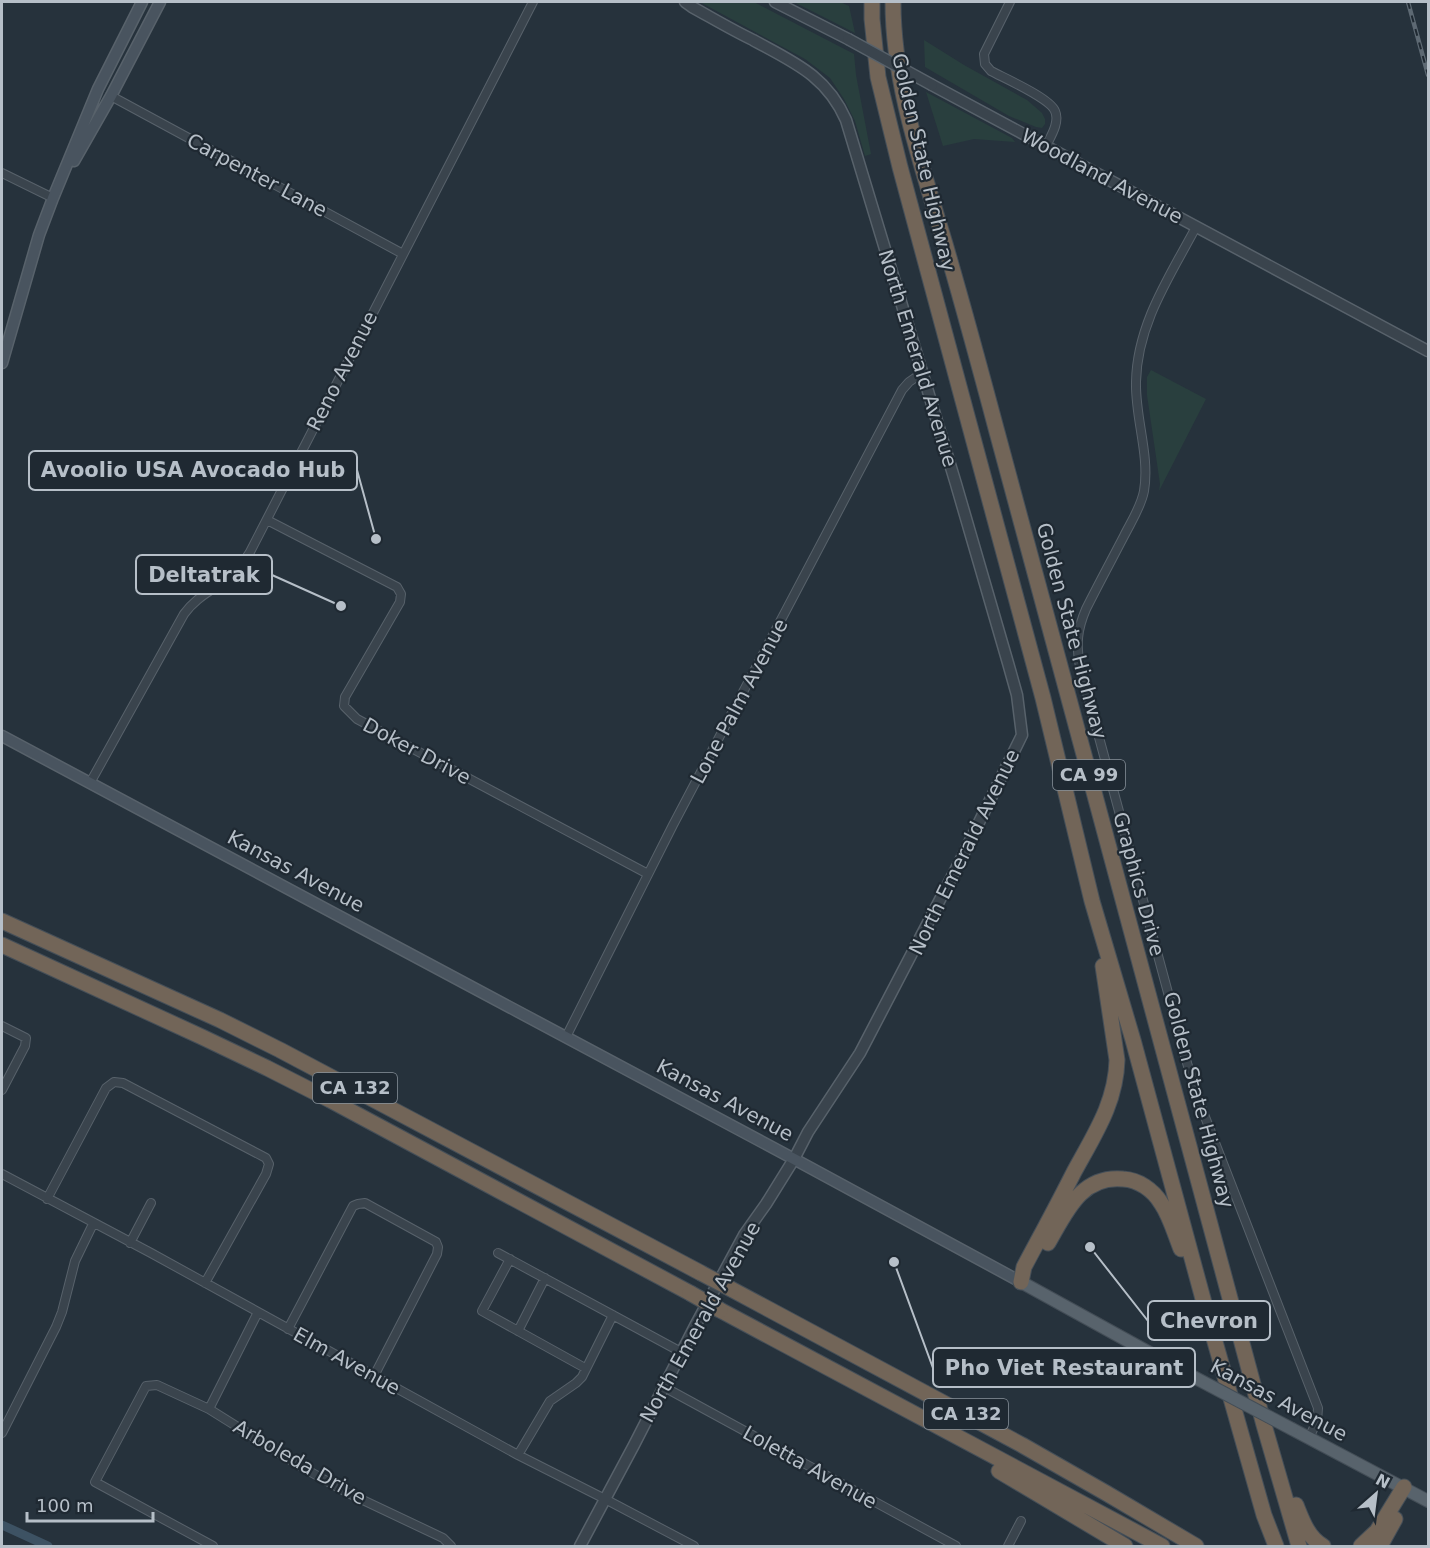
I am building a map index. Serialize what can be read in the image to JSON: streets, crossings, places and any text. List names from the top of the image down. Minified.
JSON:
{"streets":{"highway":["Golden State Highway","CA 99","CA 132"],"main road":["Kansas Avenue"],"street":["Carpenter Lane","Woodland Avenue","North Emerald Avenue","Reno Avenue","Lone Palm Avenue","Doker Drive","Graphics Drive","Elm Avenue","Arboleda Drive","Loletta Avenue"]},"crossings":[["Carpenter Lane","Reno Avenue"],["Woodland Avenue","Graphics Drive"],["North Emerald Avenue","Lone Palm Avenue"],["North Emerald Avenue","Kansas Avenue"],["North Emerald Avenue","Elm Avenue"],["North Emerald Avenue","Loletta Avenue"],["Reno Avenue","Doker Drive"],["Reno Avenue","Kansas Avenue"],["Lone Palm Avenue","Doker Drive"],["Lone Palm Avenue","Kansas Avenue"],["Kansas Avenue","Graphics Drive"]],"places":["Avoolio USA Avocado Hub","Deltatrak","Chevron","Pho Viet Restaurant"],"scale_bar":"100 m","north":"top right"}
